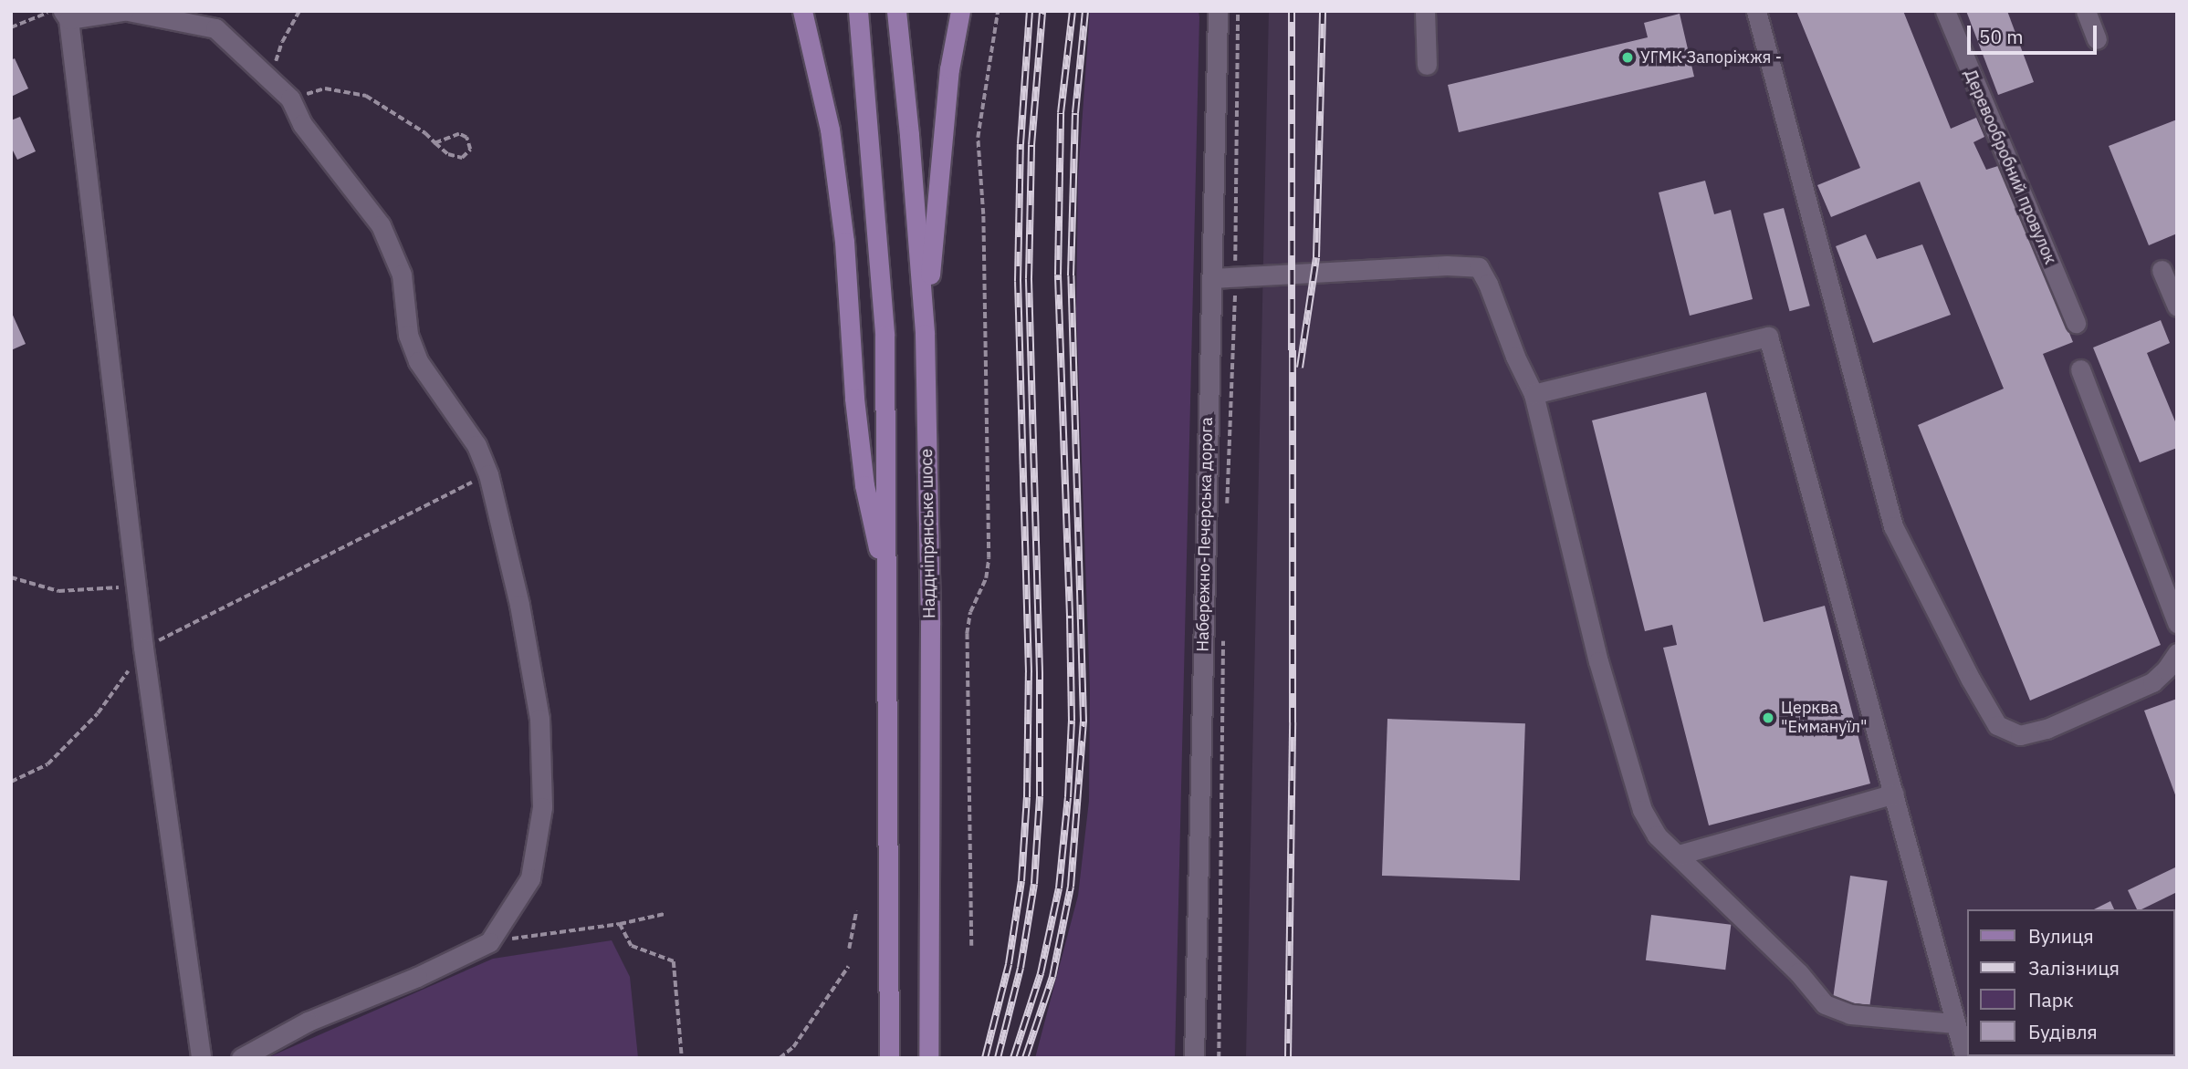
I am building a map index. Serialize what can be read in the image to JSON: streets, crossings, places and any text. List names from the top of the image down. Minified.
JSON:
{"streets":{"main road":["Наддніпрянське шосе"],"street":["Деревообробний провулок","Набережно-Печерська дорога"]},"places":["УГМК Запоріжжя -","Церква \"Еммануїл\""],"legend":["Вулиця","Залізниця","Парк","Будівля"],"scale_bar":"50 m"}
